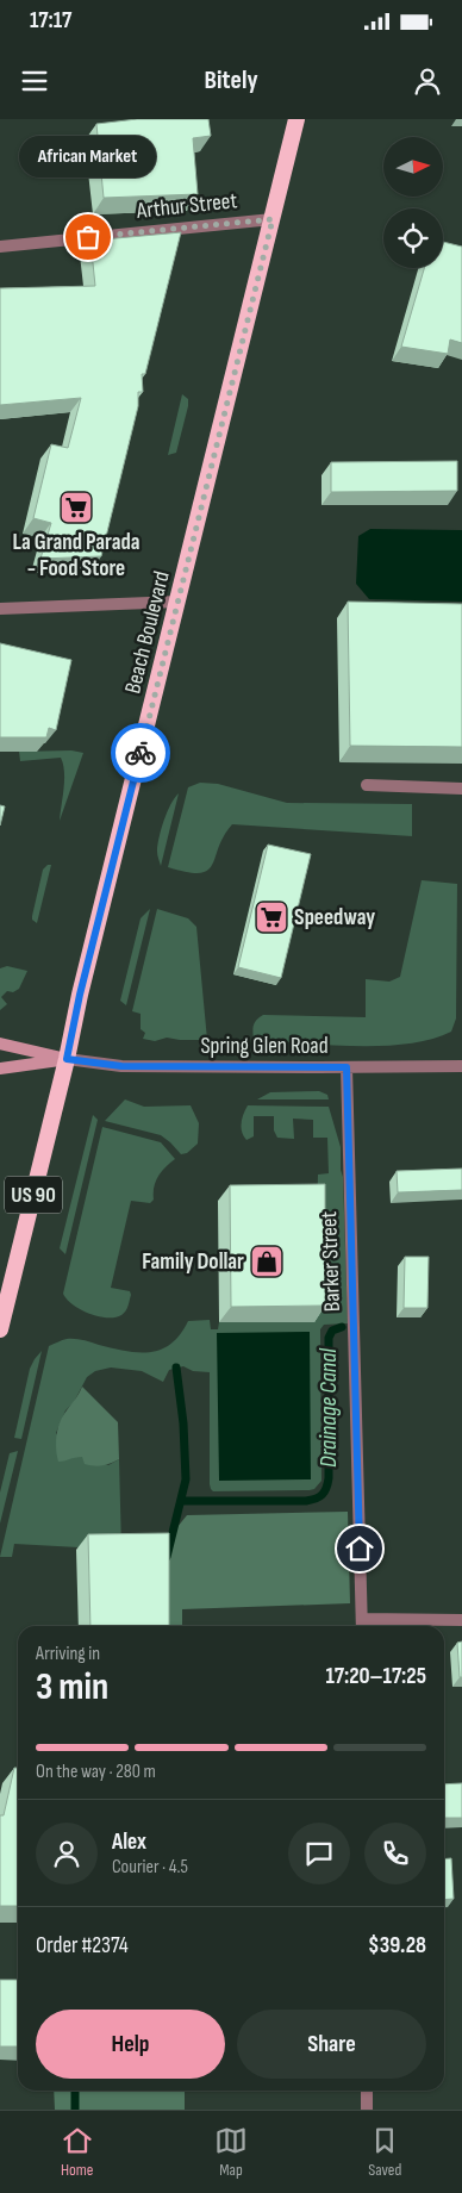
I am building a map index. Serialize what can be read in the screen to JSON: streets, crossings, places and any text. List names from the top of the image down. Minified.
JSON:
{"streets":{"highway":["Beach Boulevard","US 90"],"main road":["Spring Glen Road"],"street":["Arthur Street","Barker Street"]},"crossings":[["Arthur Street","Beach Boulevard"],["Beach Boulevard","Spring Glen Road"],["Spring Glen Road","Barker Street"]],"water":["Drainage Canal"],"places":{"other":["African Market"],"supermarket":["La Grand Parada - Food Store","Speedway"],"shop":["Family Dollar"]},"north":"right","page":{"status":"17:17","header":"Bitely","bubble":"African Market","heading":["3 min","Arriving in","17:20–17:25"],"panel":["Alex","Courier · 4.5","Order #2374","$39.28"],"bar":"On the way · 280 m","buttons":["Help","Share"],"tabs":["Home","Map","Saved"]}}
